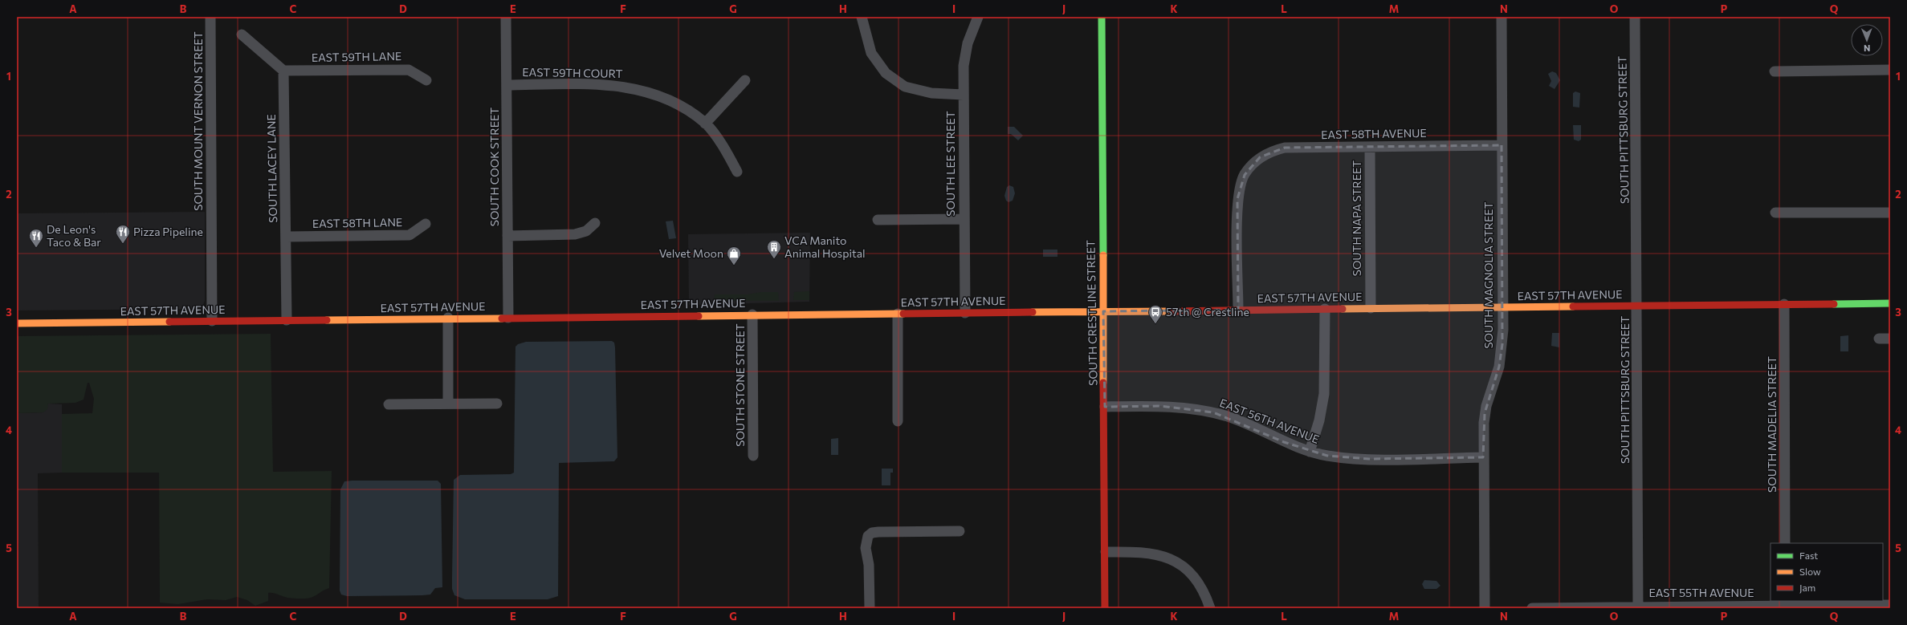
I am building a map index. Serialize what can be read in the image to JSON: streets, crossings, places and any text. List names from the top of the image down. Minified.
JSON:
{"streets":{"main road":["EAST 57TH AVENUE","SOUTH CRESTLINE STREET"],"street":["EAST 59TH LANE","EAST 59TH COURT","SOUTH MOUNT VERNON STREET","SOUTH PITTSBURG STREET","EAST 58TH AVENUE","SOUTH LEE STREET","SOUTH COOK STREET","SOUTH LACEY LANE","SOUTH NAPA STREET","EAST 58TH LANE","SOUTH MAGNOLIA STREET","SOUTH STONE STREET","EAST 56TH AVENUE","SOUTH MADELIA STREET","EAST 55TH AVENUE"]},"crossings":[["EAST 59TH LANE","SOUTH LACEY LANE"],["EAST 59TH COURT","SOUTH COOK STREET"],["SOUTH MOUNT VERNON STREET","EAST 57TH AVENUE"],["SOUTH PITTSBURG STREET","EAST 57TH AVENUE"],["SOUTH PITTSBURG STREET","EAST 55TH AVENUE"],["EAST 58TH AVENUE","SOUTH NAPA STREET"],["EAST 58TH AVENUE","SOUTH MAGNOLIA STREET"],["EAST 58TH AVENUE","EAST 57TH AVENUE"],["SOUTH LEE STREET","EAST 57TH AVENUE"],["SOUTH COOK STREET","EAST 57TH AVENUE"],["SOUTH LACEY LANE","EAST 58TH LANE"],["SOUTH LACEY LANE","EAST 57TH AVENUE"],["SOUTH NAPA STREET","EAST 57TH AVENUE"],["SOUTH MAGNOLIA STREET","EAST 57TH AVENUE"],["SOUTH MAGNOLIA STREET","EAST 56TH AVENUE"],["EAST 57TH AVENUE","SOUTH CRESTLINE STREET"],["EAST 57TH AVENUE","SOUTH STONE STREET"],["EAST 57TH AVENUE","SOUTH MADELIA STREET"],["SOUTH CRESTLINE STREET","EAST 56TH AVENUE"]],"places":{"restaurant":["Pizza Pipeline","De Leon's Taco & Bar"],"building":["VCA Manito Animal Hospital"],"shop":["Velvet Moon"],"bus stop":["57th @ Crestline"]},"legend":["Fast","Slow","Jam"],"north":"bottom","grid":{"columns":["A","B","C","D","E","F","G","H","I","J","K","L","M","N","O","P","Q"],"rows":["1","2","3","4","5"]}}
